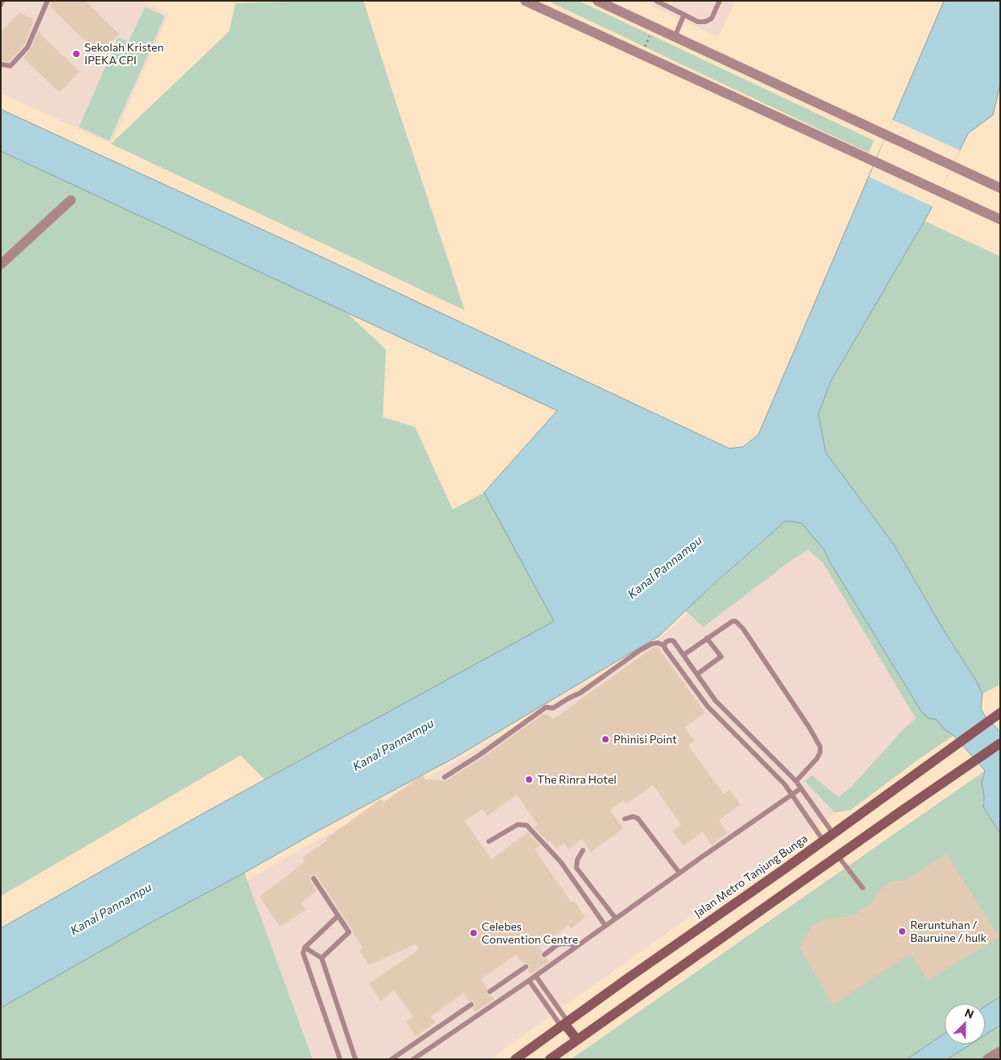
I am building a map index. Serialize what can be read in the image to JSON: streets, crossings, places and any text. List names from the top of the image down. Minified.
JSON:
{"streets":{"main road":["Jalan Metro Tanjung Bunga"]},"water":["Kanal Pannampu"],"places":["Sekolah Kristen IPEKA CPI","Phinisi Point","The Rinra Hotel","Reruntuhan / Bauruine / hulk","Celebes Convention Centre"],"north":"top right"}
